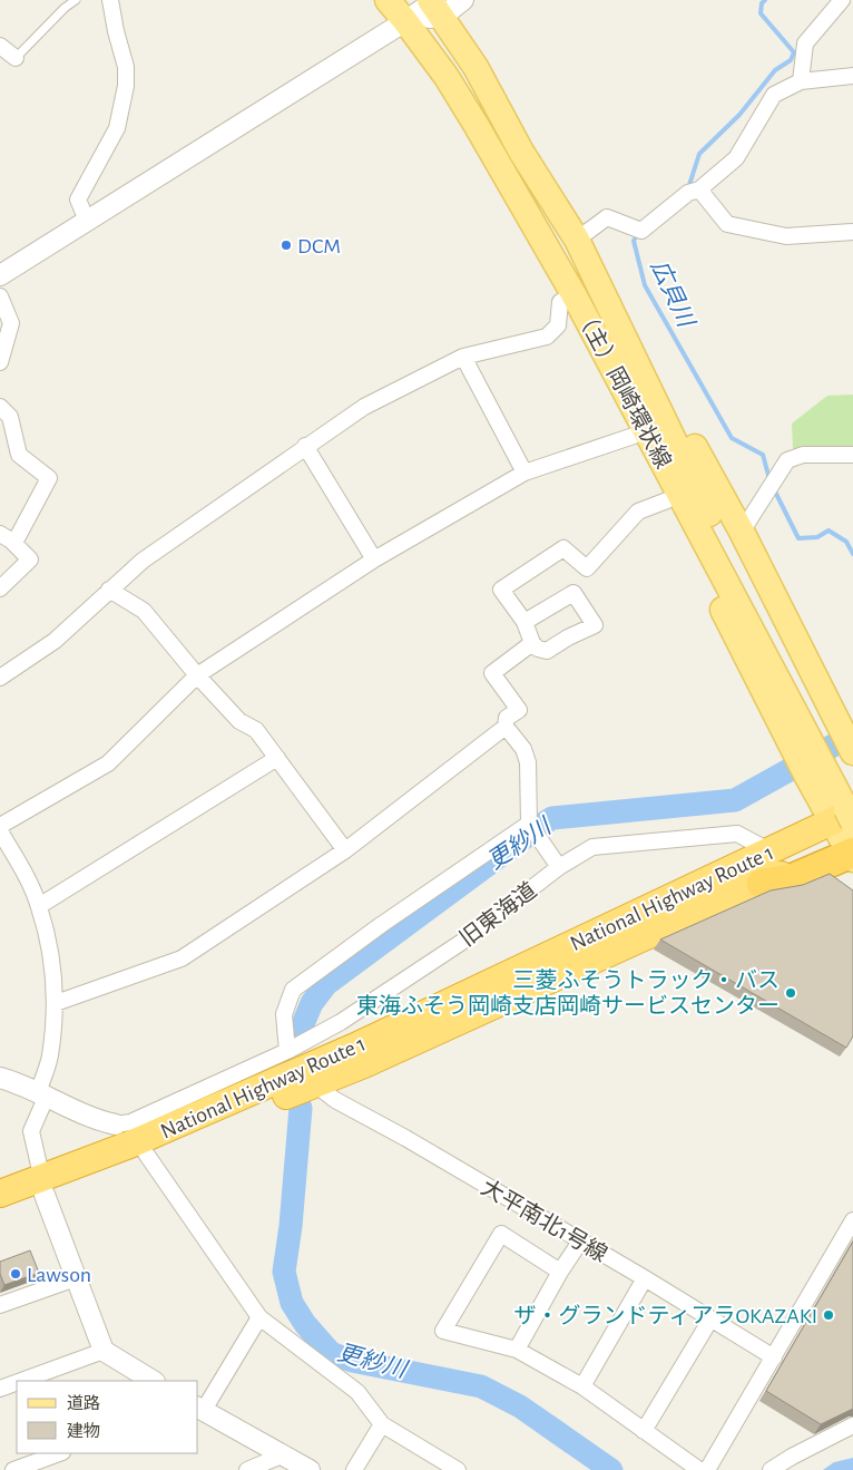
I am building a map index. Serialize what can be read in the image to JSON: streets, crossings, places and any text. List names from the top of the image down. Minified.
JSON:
{"streets":{"highway":["National Highway Route 1"],"main road":["（主）岡崎環状線"],"street":["旧東海道","大平南北1号線"]},"crossings":[["（主）岡崎環状線","National Highway Route 1"],["National Highway Route 1","旧東海道"],["National Highway Route 1","大平南北1号線"]],"water":["広貝川","更紗川"],"places":["DCM","三菱ふそうトラック・バス 東海ふそう岡崎支店岡崎サービスセンター","Lawson","ザ・グランドティアラOKAZAKI"],"legend":["道路","建物"]}
